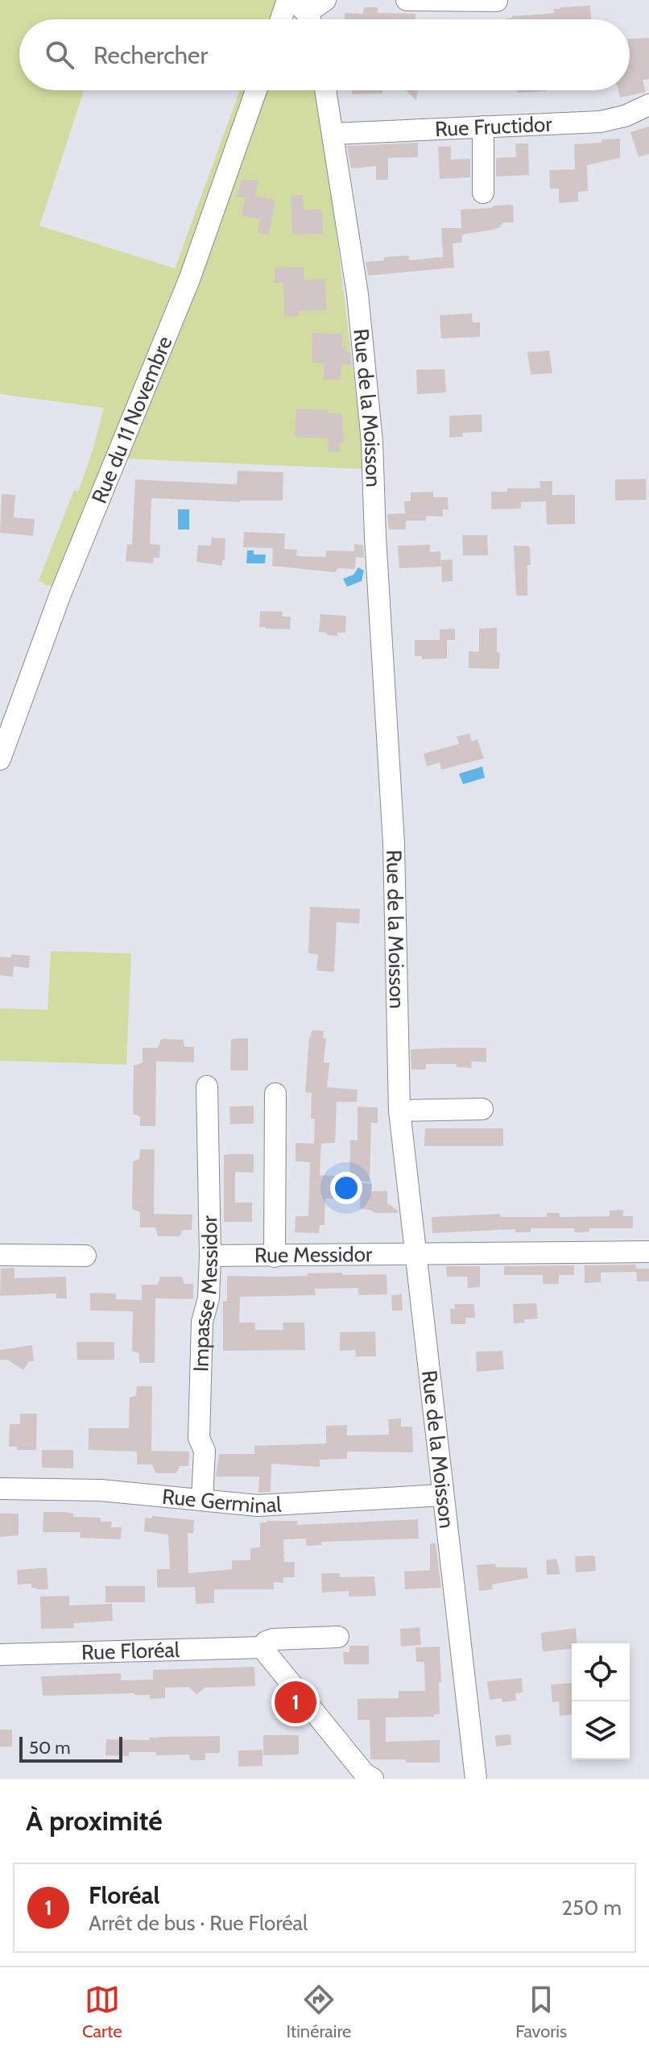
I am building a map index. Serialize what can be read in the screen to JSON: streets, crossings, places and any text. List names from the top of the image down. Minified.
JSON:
{"streets":{"street":["Rue Fructidor","Rue de la Moisson","Rue du 11 Novembre","Rue Messidor","Impasse Messidor","Rue Germinal","Rue Floréal"]},"crossings":[["Rue Fructidor","Rue de la Moisson"],["Rue de la Moisson","Rue Messidor"],["Rue de la Moisson","Rue Germinal"],["Rue Messidor","Impasse Messidor"],["Impasse Messidor","Rue Germinal"]],"scale_bar":"50 m","page":{"search":"Rechercher","pins":"1","scale":"50 m","heading":"À proximité","list":[{"mark":"1","name":"Floréal","note":"Arrêt de bus · Rue Floréal","value":"250 m"}],"nav":["Carte","Itinéraire","Favoris"]}}
